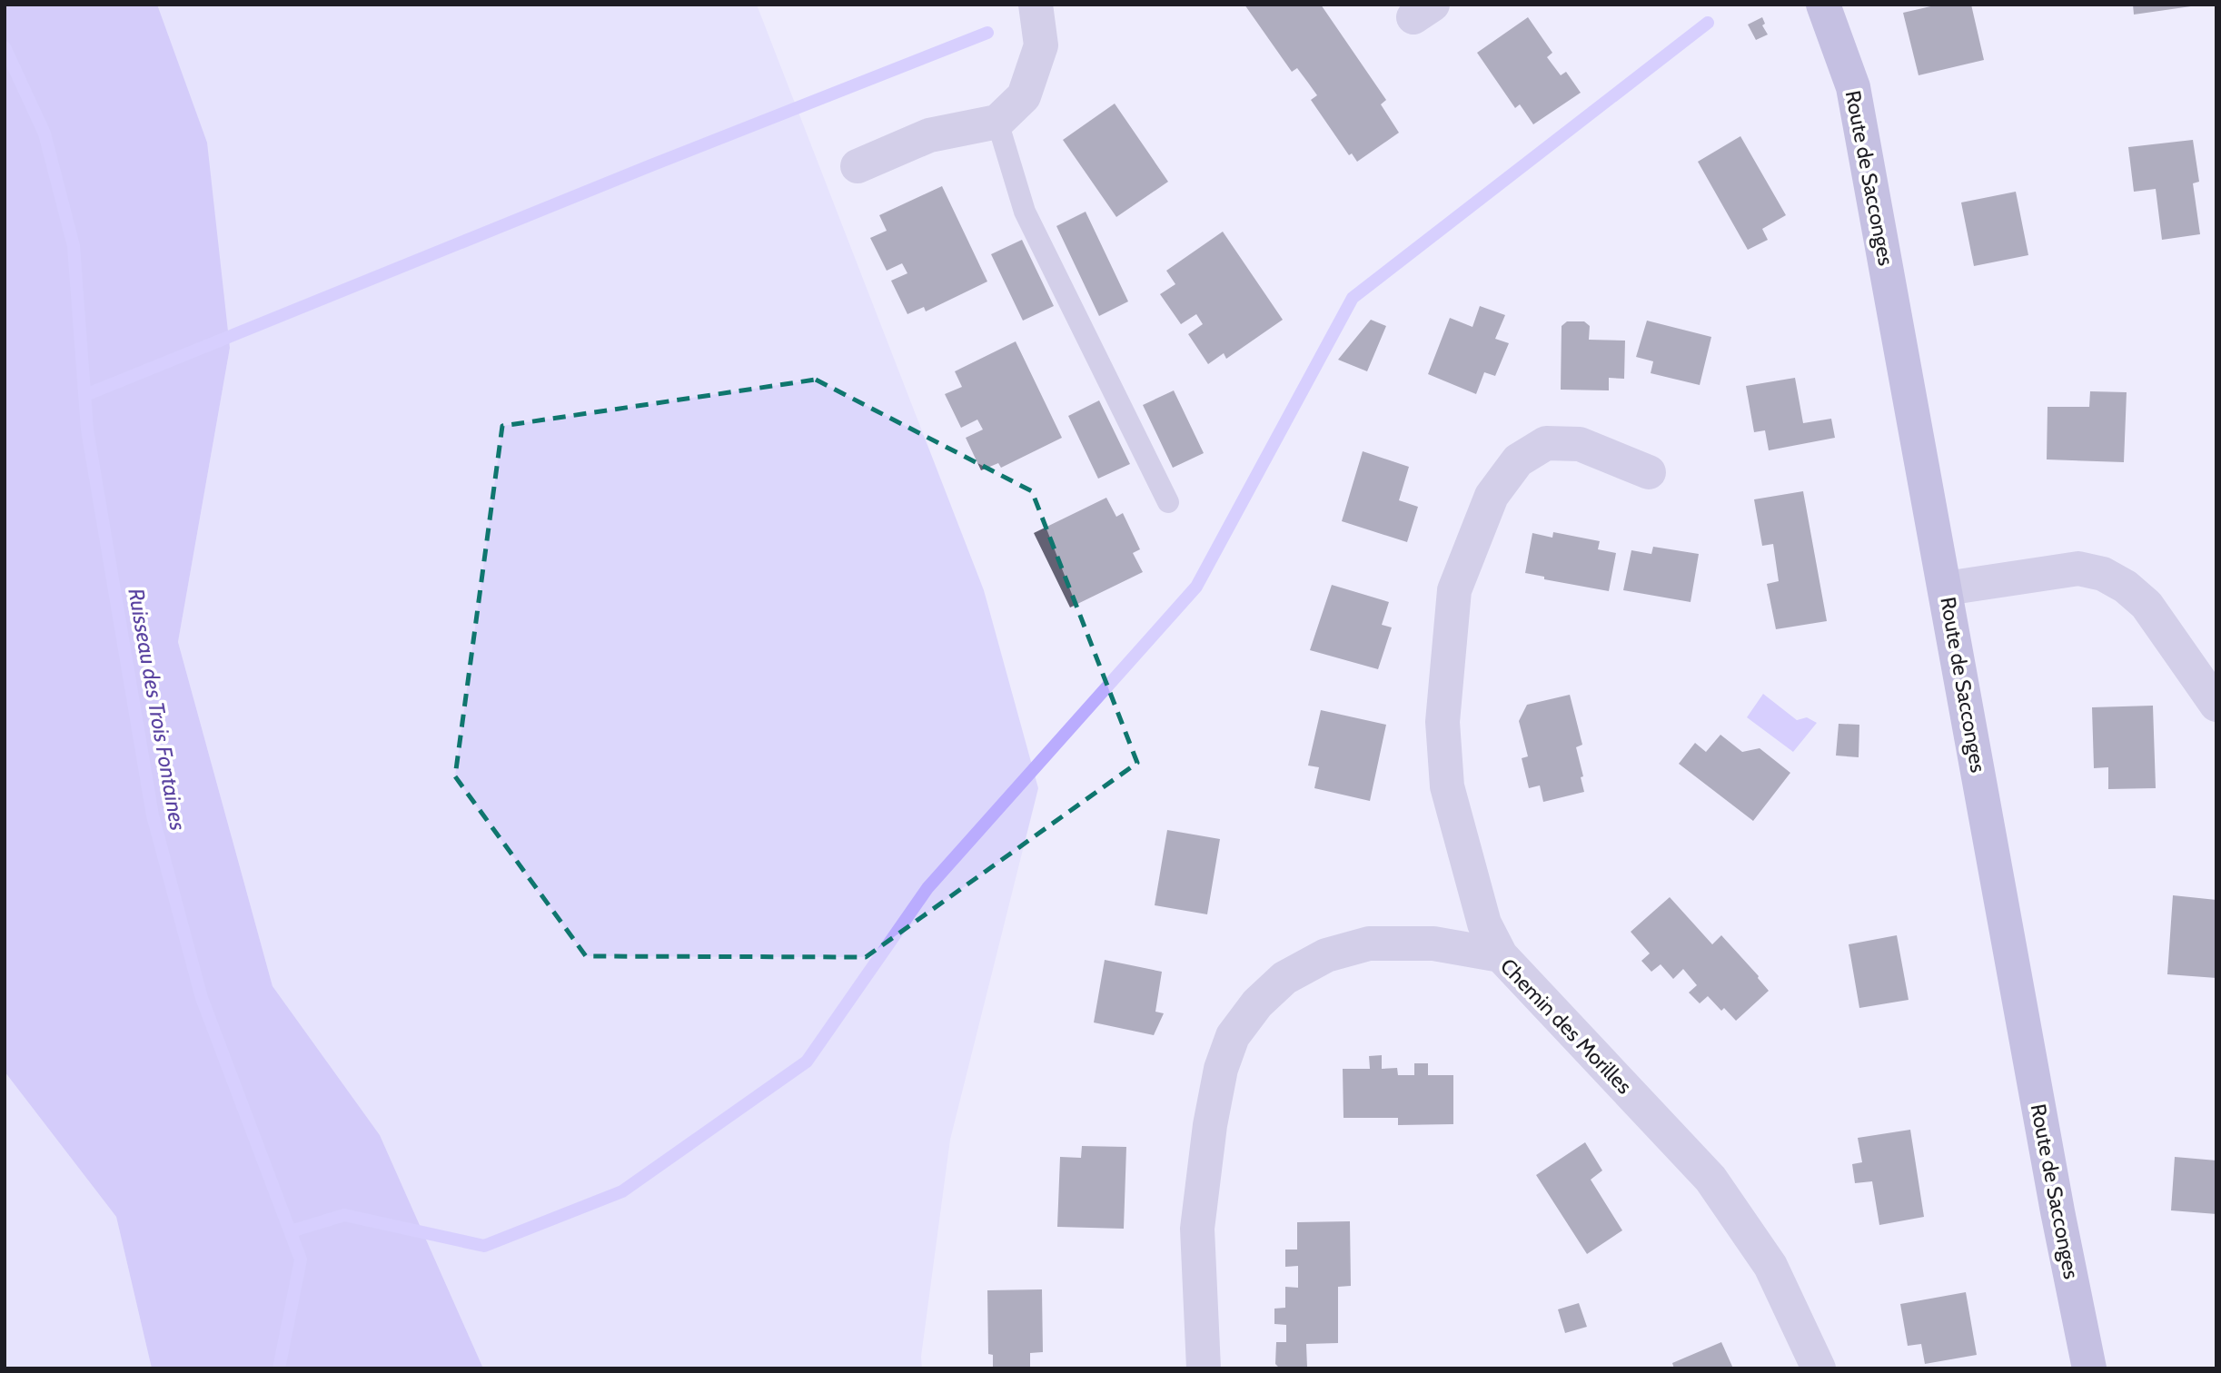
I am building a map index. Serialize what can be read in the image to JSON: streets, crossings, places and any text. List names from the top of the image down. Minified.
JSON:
{"streets":{"street":["Route de Sacconges","Chemin des Morilles"]},"water":["Ruisseau des Trois Fontaines"]}
